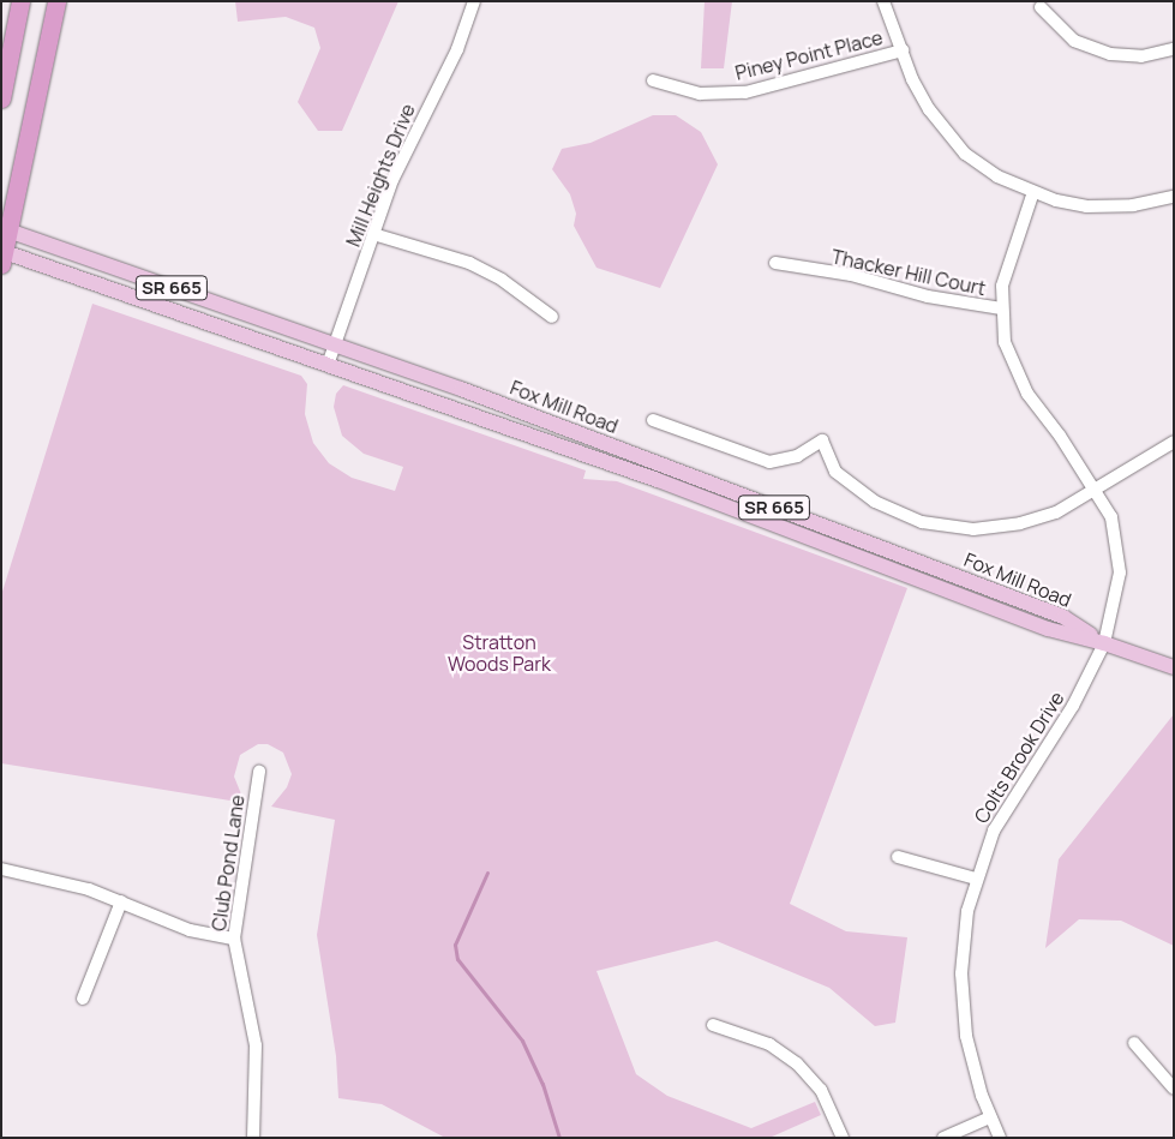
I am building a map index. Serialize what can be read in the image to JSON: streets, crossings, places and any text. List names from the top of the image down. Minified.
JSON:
{"streets":{"main road":["SR 665","Fox Mill Road"],"street":["Piney Point Place","Mill Heights Drive","Thacker Hill Court","Colts Brook Drive","Club Pond Lane"]},"crossings":[["Mill Heights Drive","Fox Mill Road"],["Thacker Hill Court","Colts Brook Drive"],["Fox Mill Road","Colts Brook Drive"]],"parks":["Stratton Woods Park"]}
